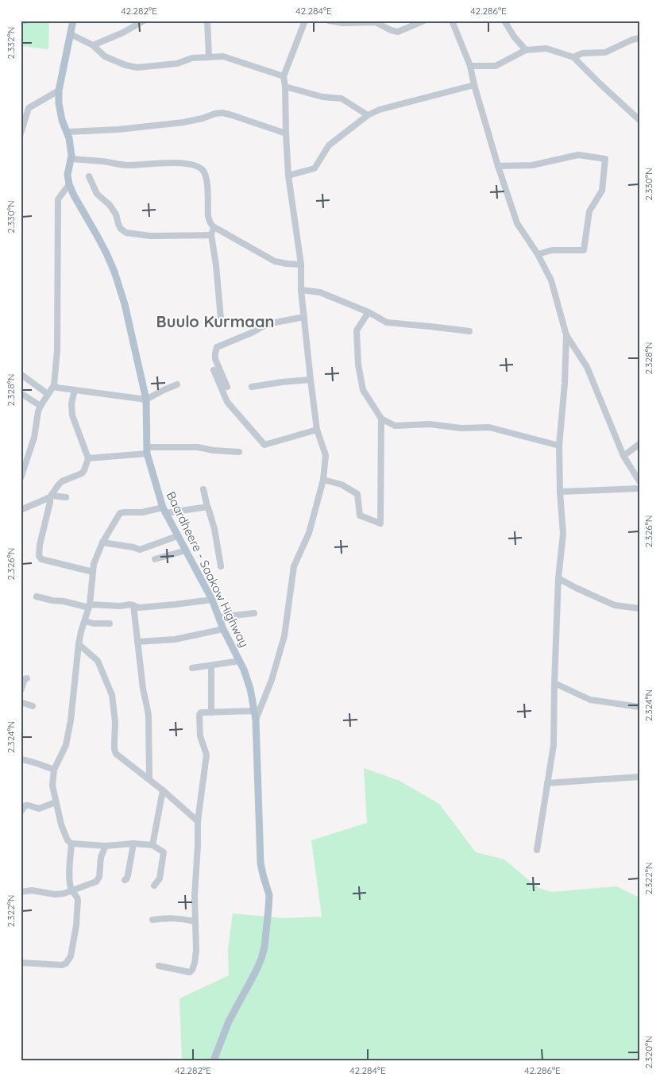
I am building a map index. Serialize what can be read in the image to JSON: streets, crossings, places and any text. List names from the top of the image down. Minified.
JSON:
{"streets":{"main road":["Baardheere - Saakow Highway"]},"districts":["Buulo Kurmaan"],"coordinates":["42.282°E","42.284°E","42.286°E","2.332°N","2.330°N","2.328°N","2.326°N","2.324°N","2.322°N","2.320°N"]}
